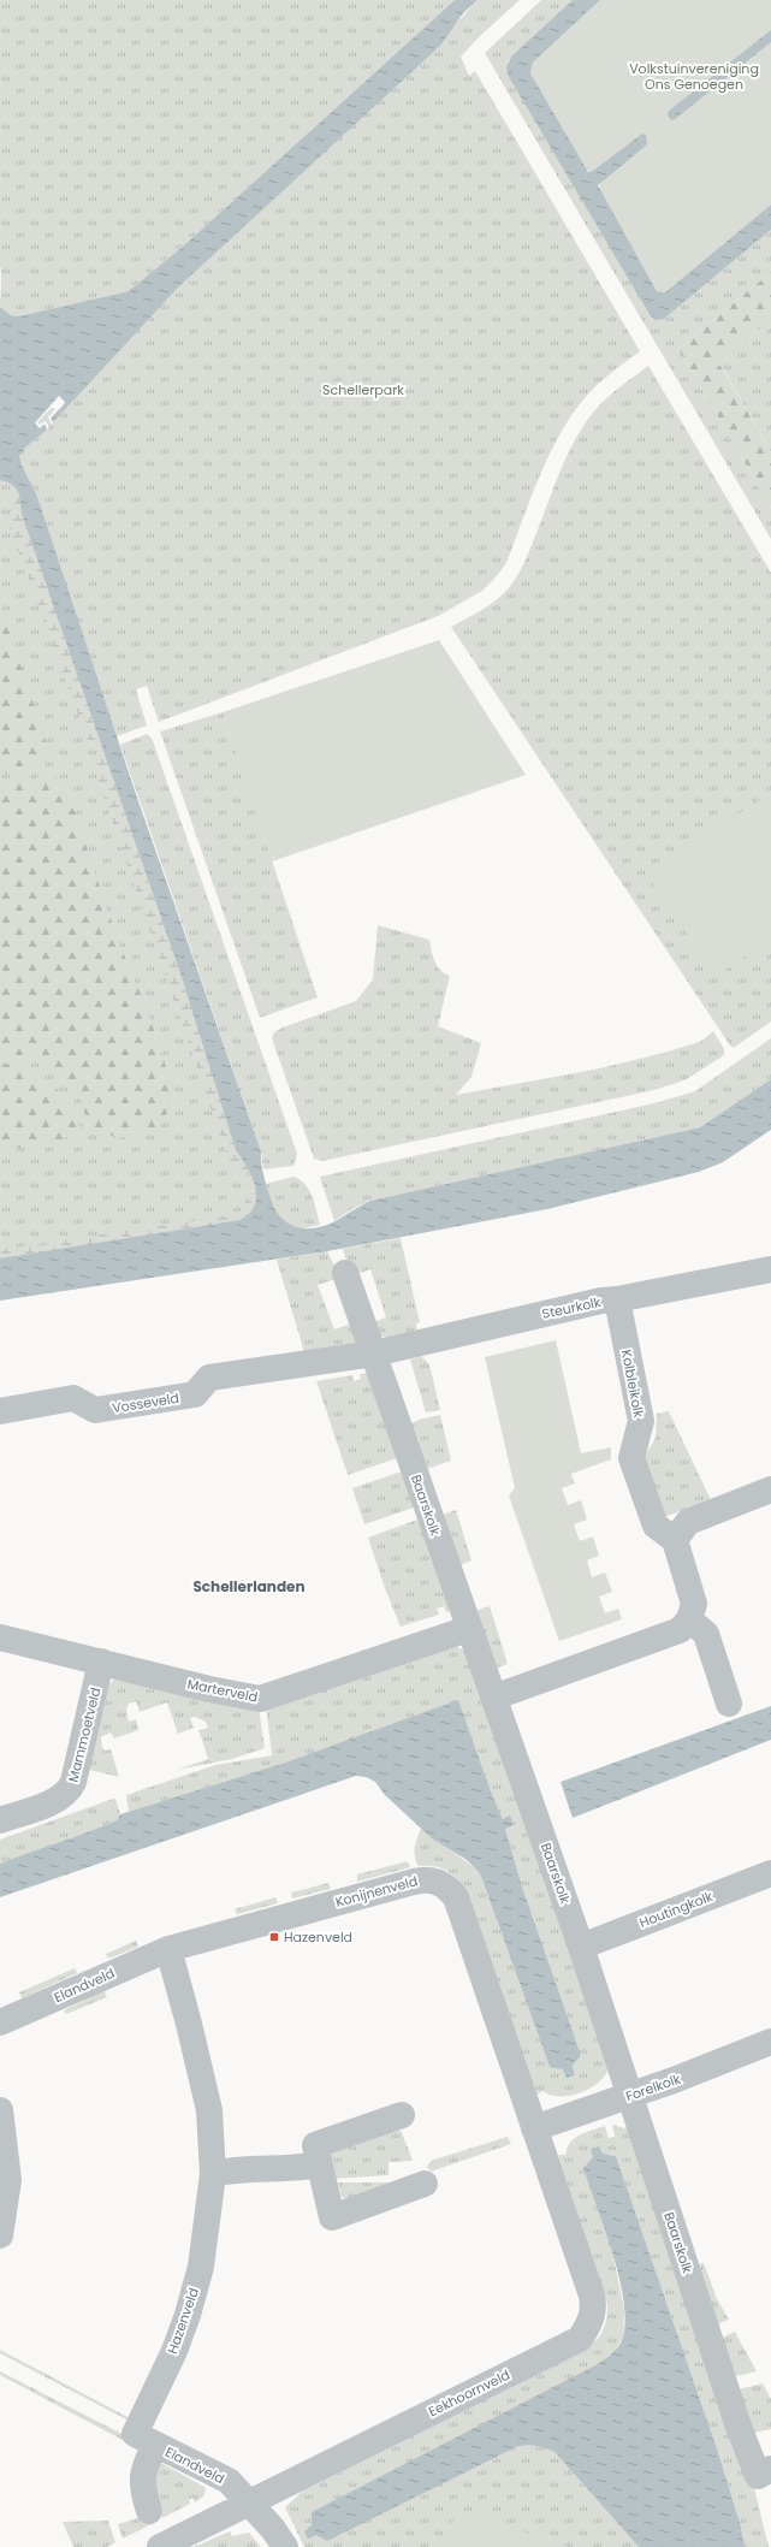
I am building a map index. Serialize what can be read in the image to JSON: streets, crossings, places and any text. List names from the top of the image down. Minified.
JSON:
{"streets":{"street":["Steurkolk","Kolbleikolk","Vosseveld","Baarskolk","Marterveld","Mammoetveld","Konijnenveld","Houtingkolk","Elandveld","Forelkolk","Hazenveld","Eekhoornveld"]},"crossings":[["Steurkolk","Kolbleikolk"],["Steurkolk","Vosseveld"],["Steurkolk","Baarskolk"],["Vosseveld","Baarskolk"],["Baarskolk","Marterveld"],["Baarskolk","Houtingkolk"],["Baarskolk","Forelkolk"],["Marterveld","Mammoetveld"],["Konijnenveld","Elandveld"],["Konijnenveld","Forelkolk"],["Konijnenveld","Hazenveld"],["Konijnenveld","Eekhoornveld"],["Elandveld","Hazenveld"],["Elandveld","Eekhoornveld"],["Forelkolk","Eekhoornveld"]],"districts":["Schellerlanden"],"parks":["Volkstuinvereniging Ons Genoegen","Schellerpark"],"places":{"transit":["Hazenveld"]}}
